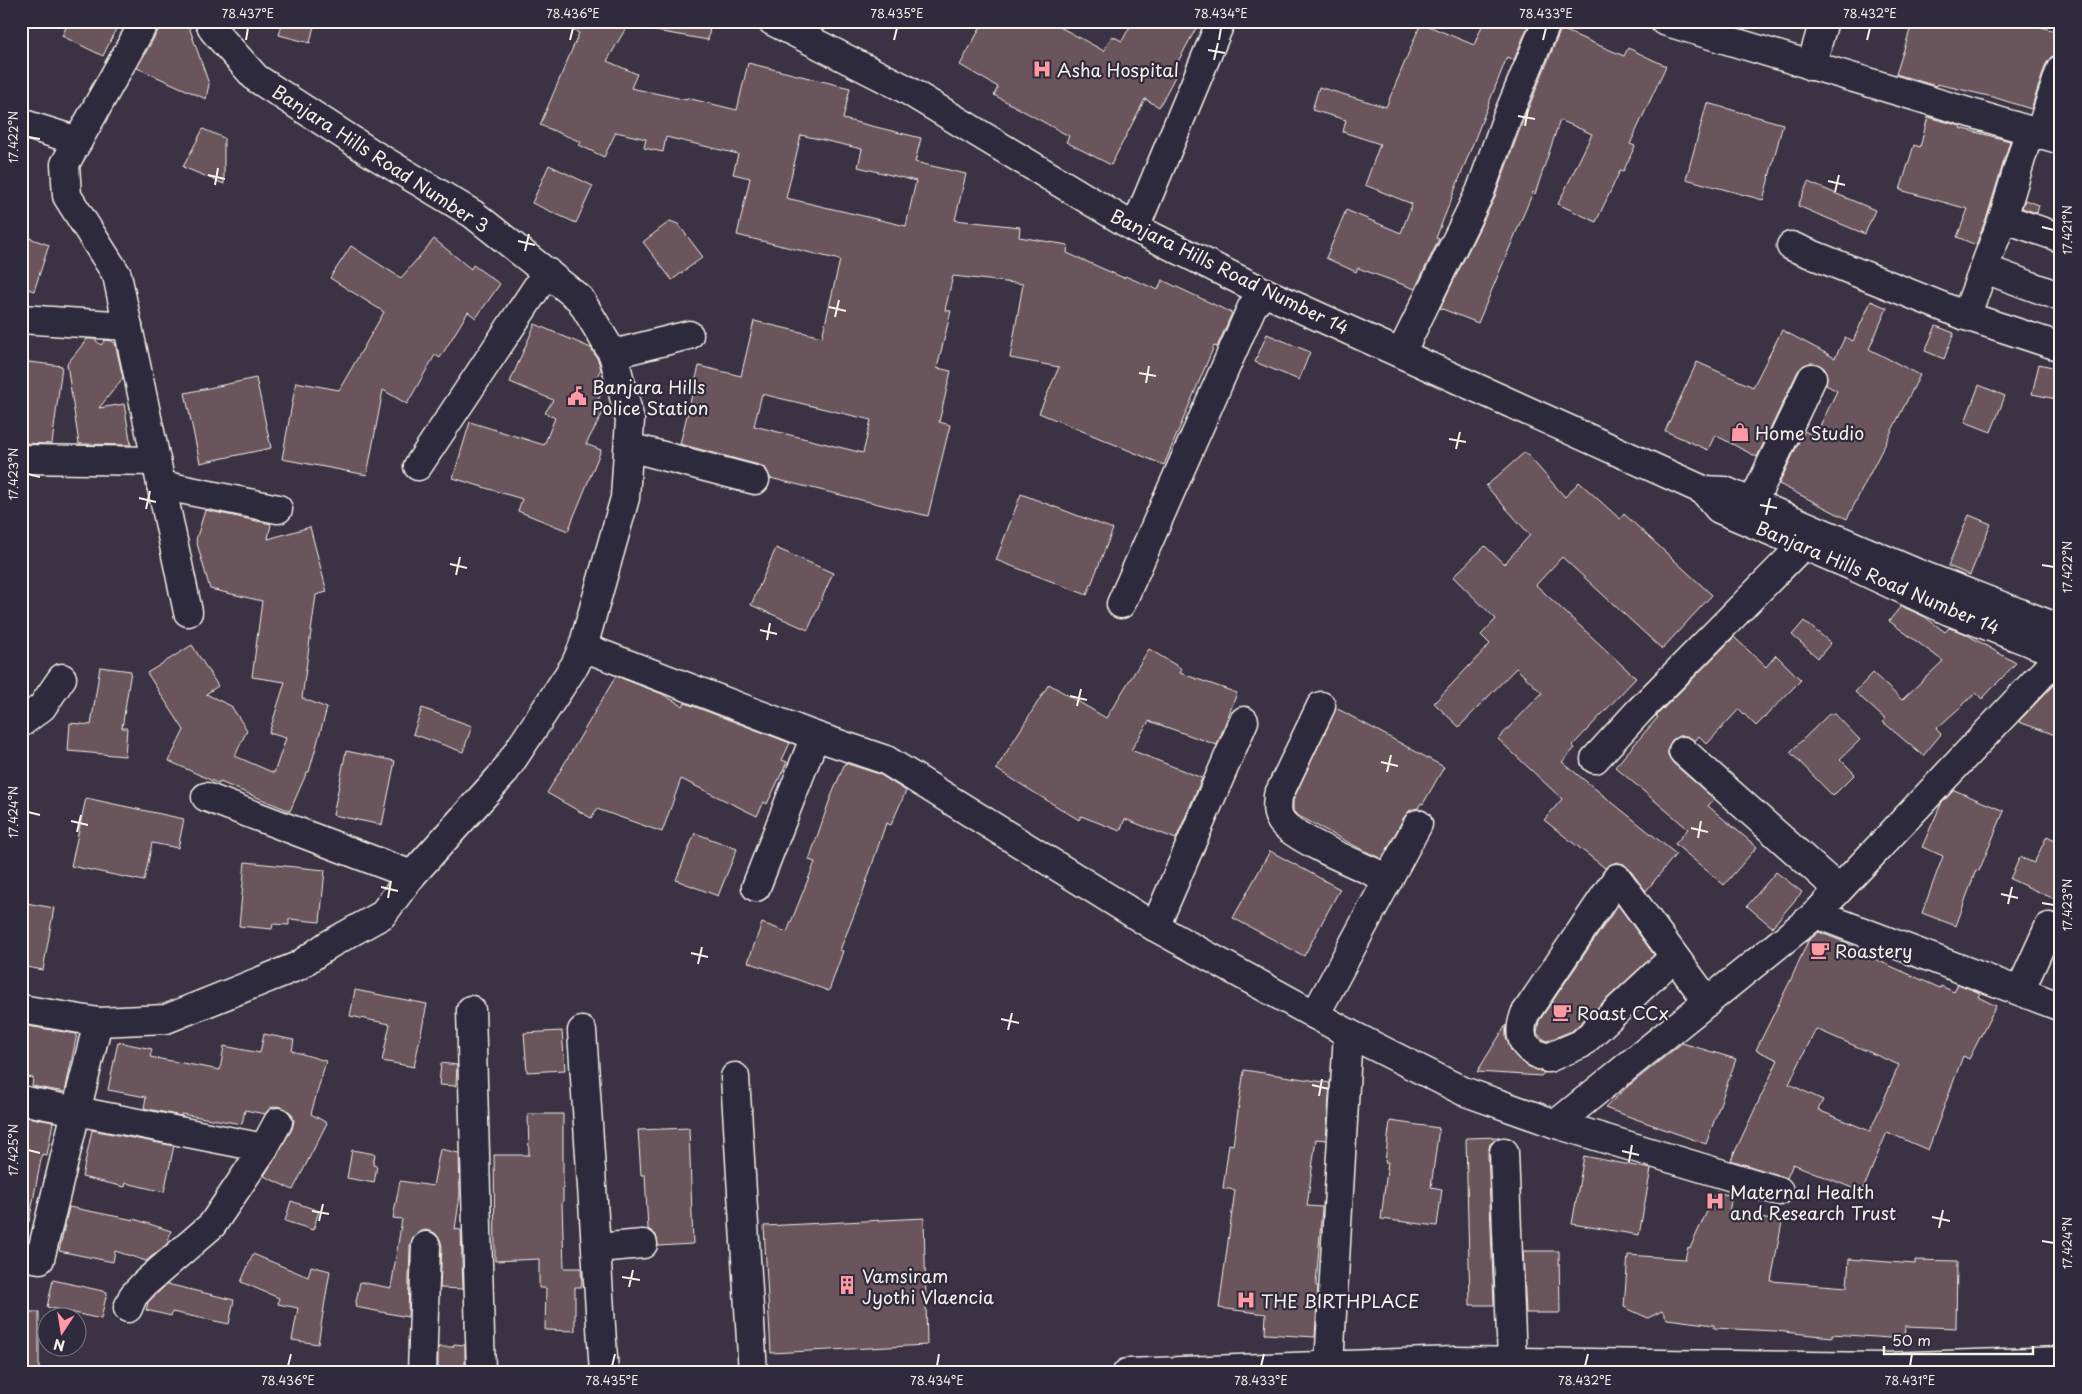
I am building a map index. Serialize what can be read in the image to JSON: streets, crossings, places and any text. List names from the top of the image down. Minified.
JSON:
{"streets":{"street":["Banjara Hills Road Number 3","Banjara Hills Road Number 14"]},"places":{"hospital":["Asha Hospital","Maternal Health and Research Trust","THE BIRTHPLACE"],"public building":["Banjara Hills Police Station"],"shop":["Home Studio"],"cafe":["Roastery","Roast CCx"],"building":["Vamsiram Jyothi Vlaencia"]},"scale_bar":"50 m","north":"bottom","coordinates":["78.437°E","78.436°E","78.435°E","78.434°E","78.433°E","78.432°E","17.422°N","17.421°N","17.423°N","17.424°N","17.425°N","78.431°E"]}
